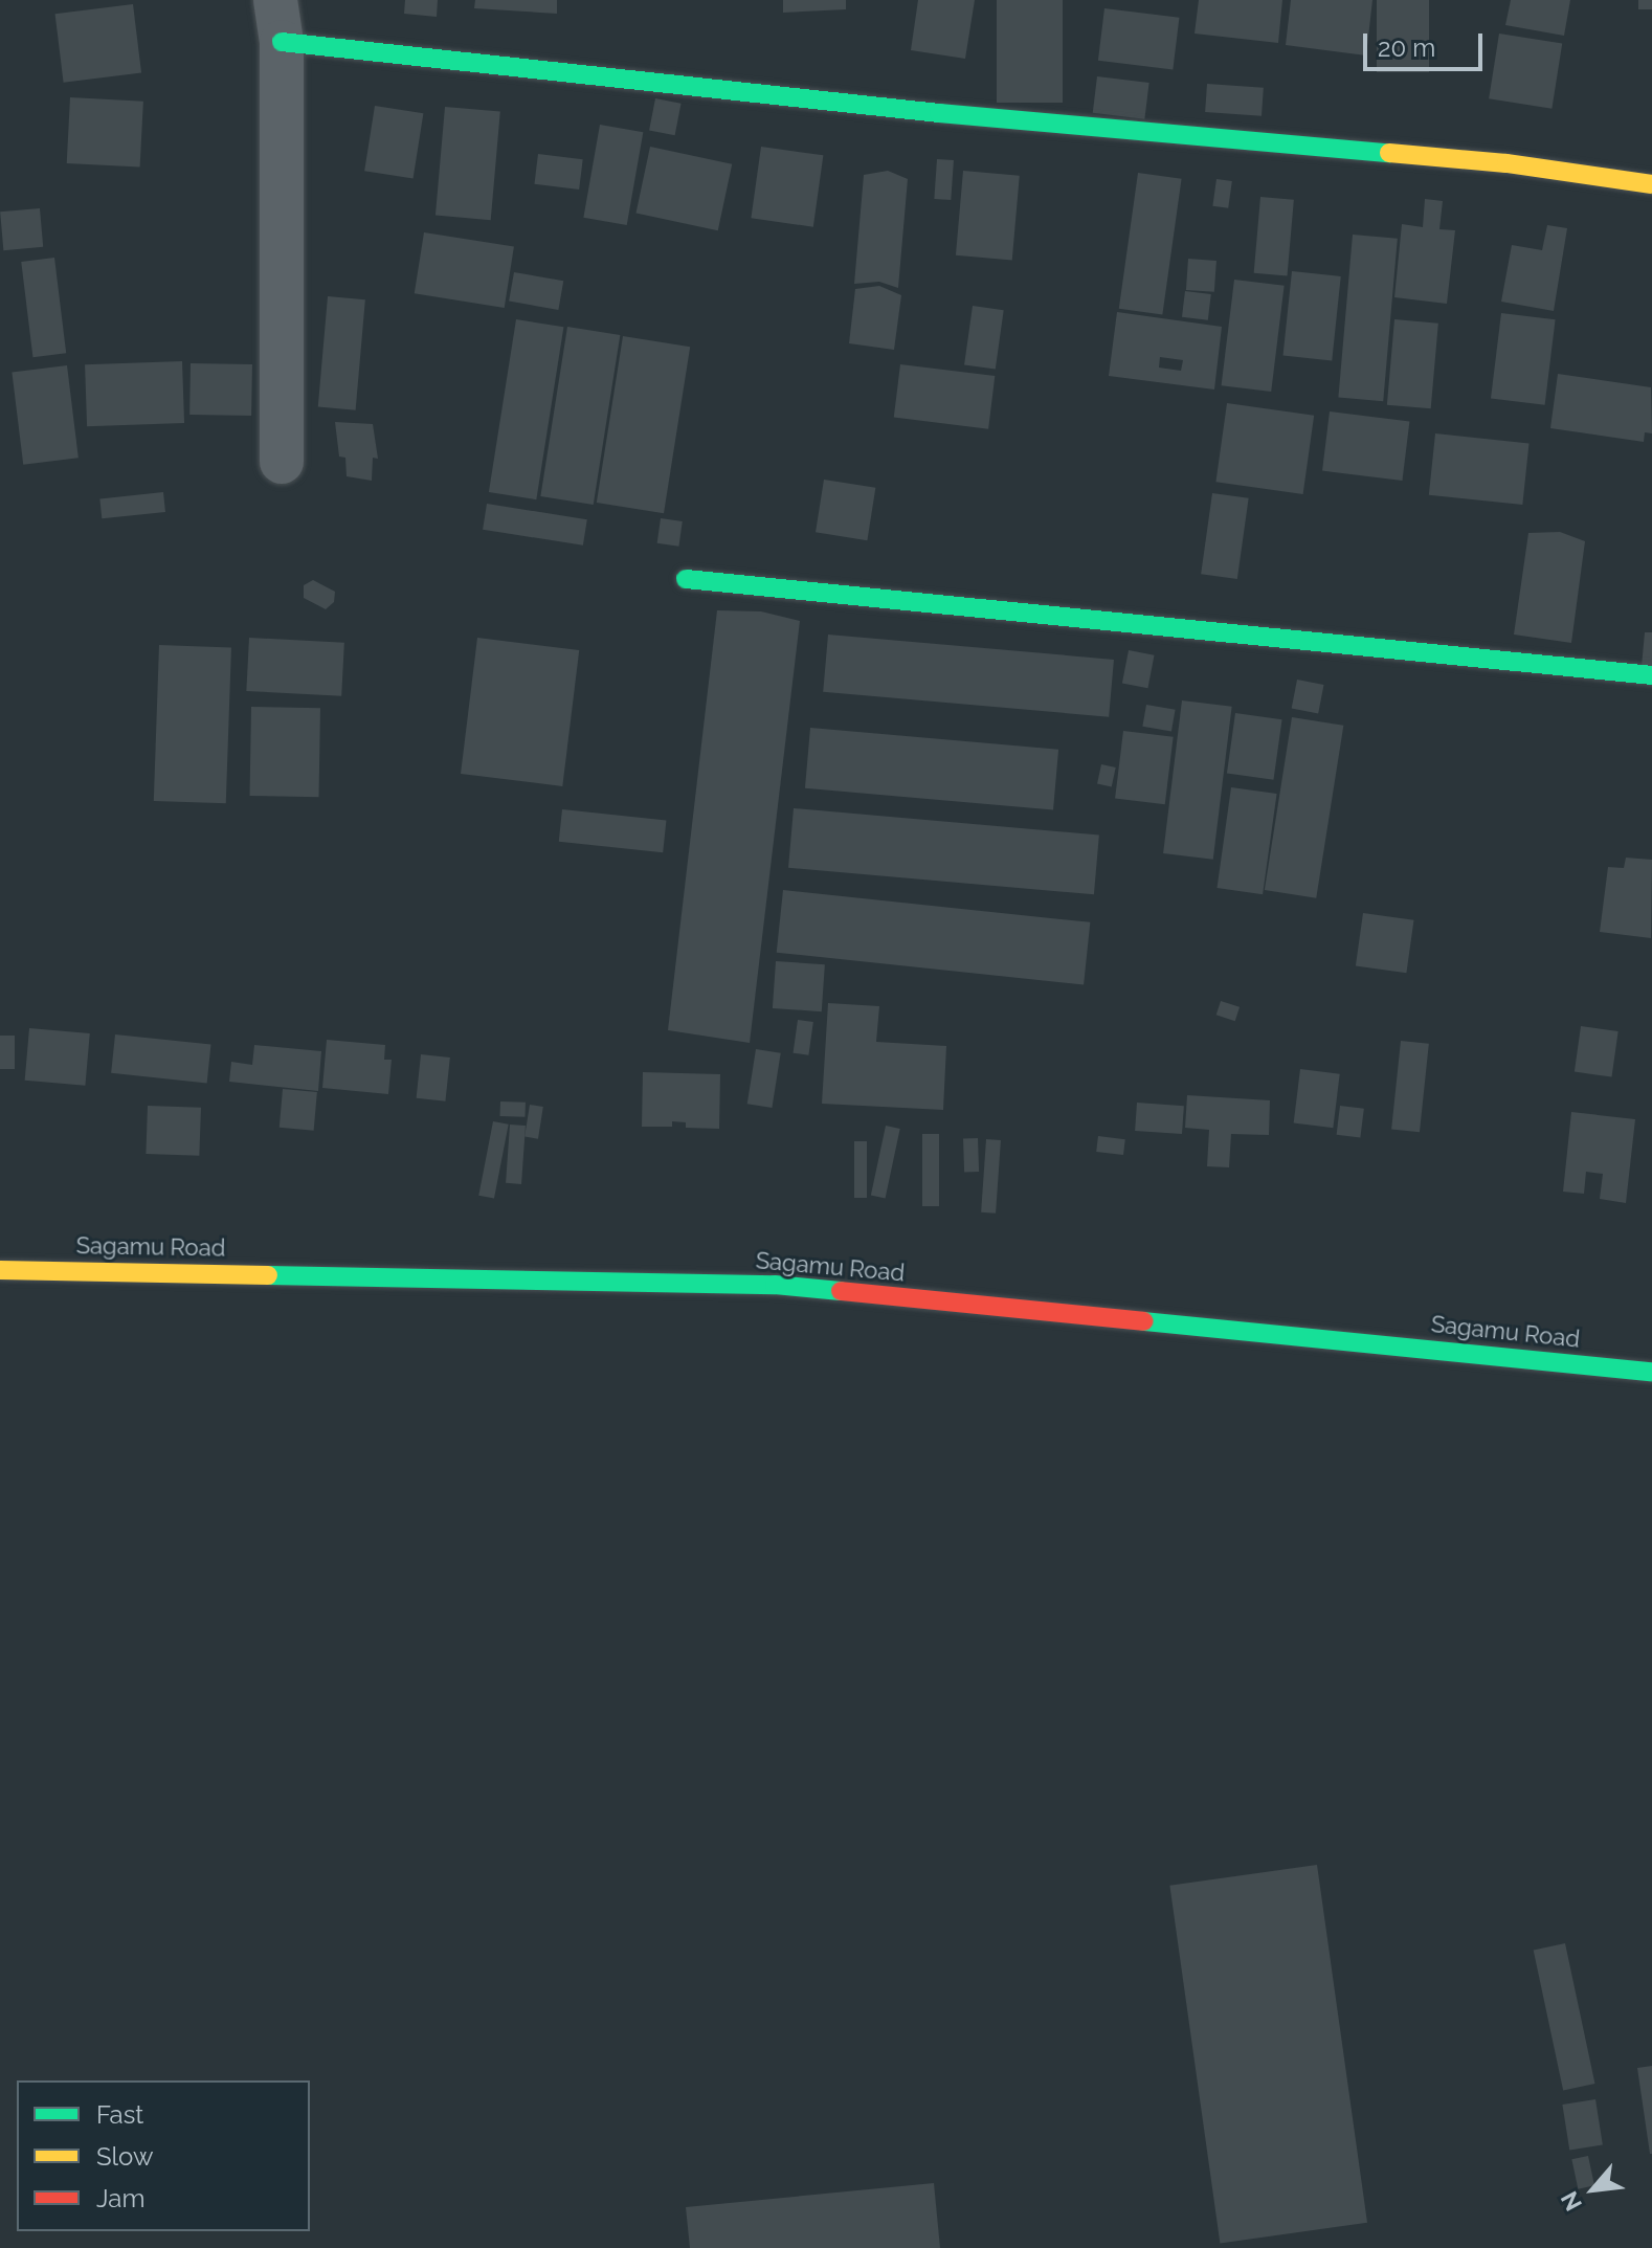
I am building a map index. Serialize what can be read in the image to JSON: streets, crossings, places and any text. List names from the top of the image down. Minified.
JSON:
{"streets":{"main road":["Sagamu Road"]},"legend":["Fast","Slow","Jam"],"scale_bar":"20 m","north":"bottom left"}
